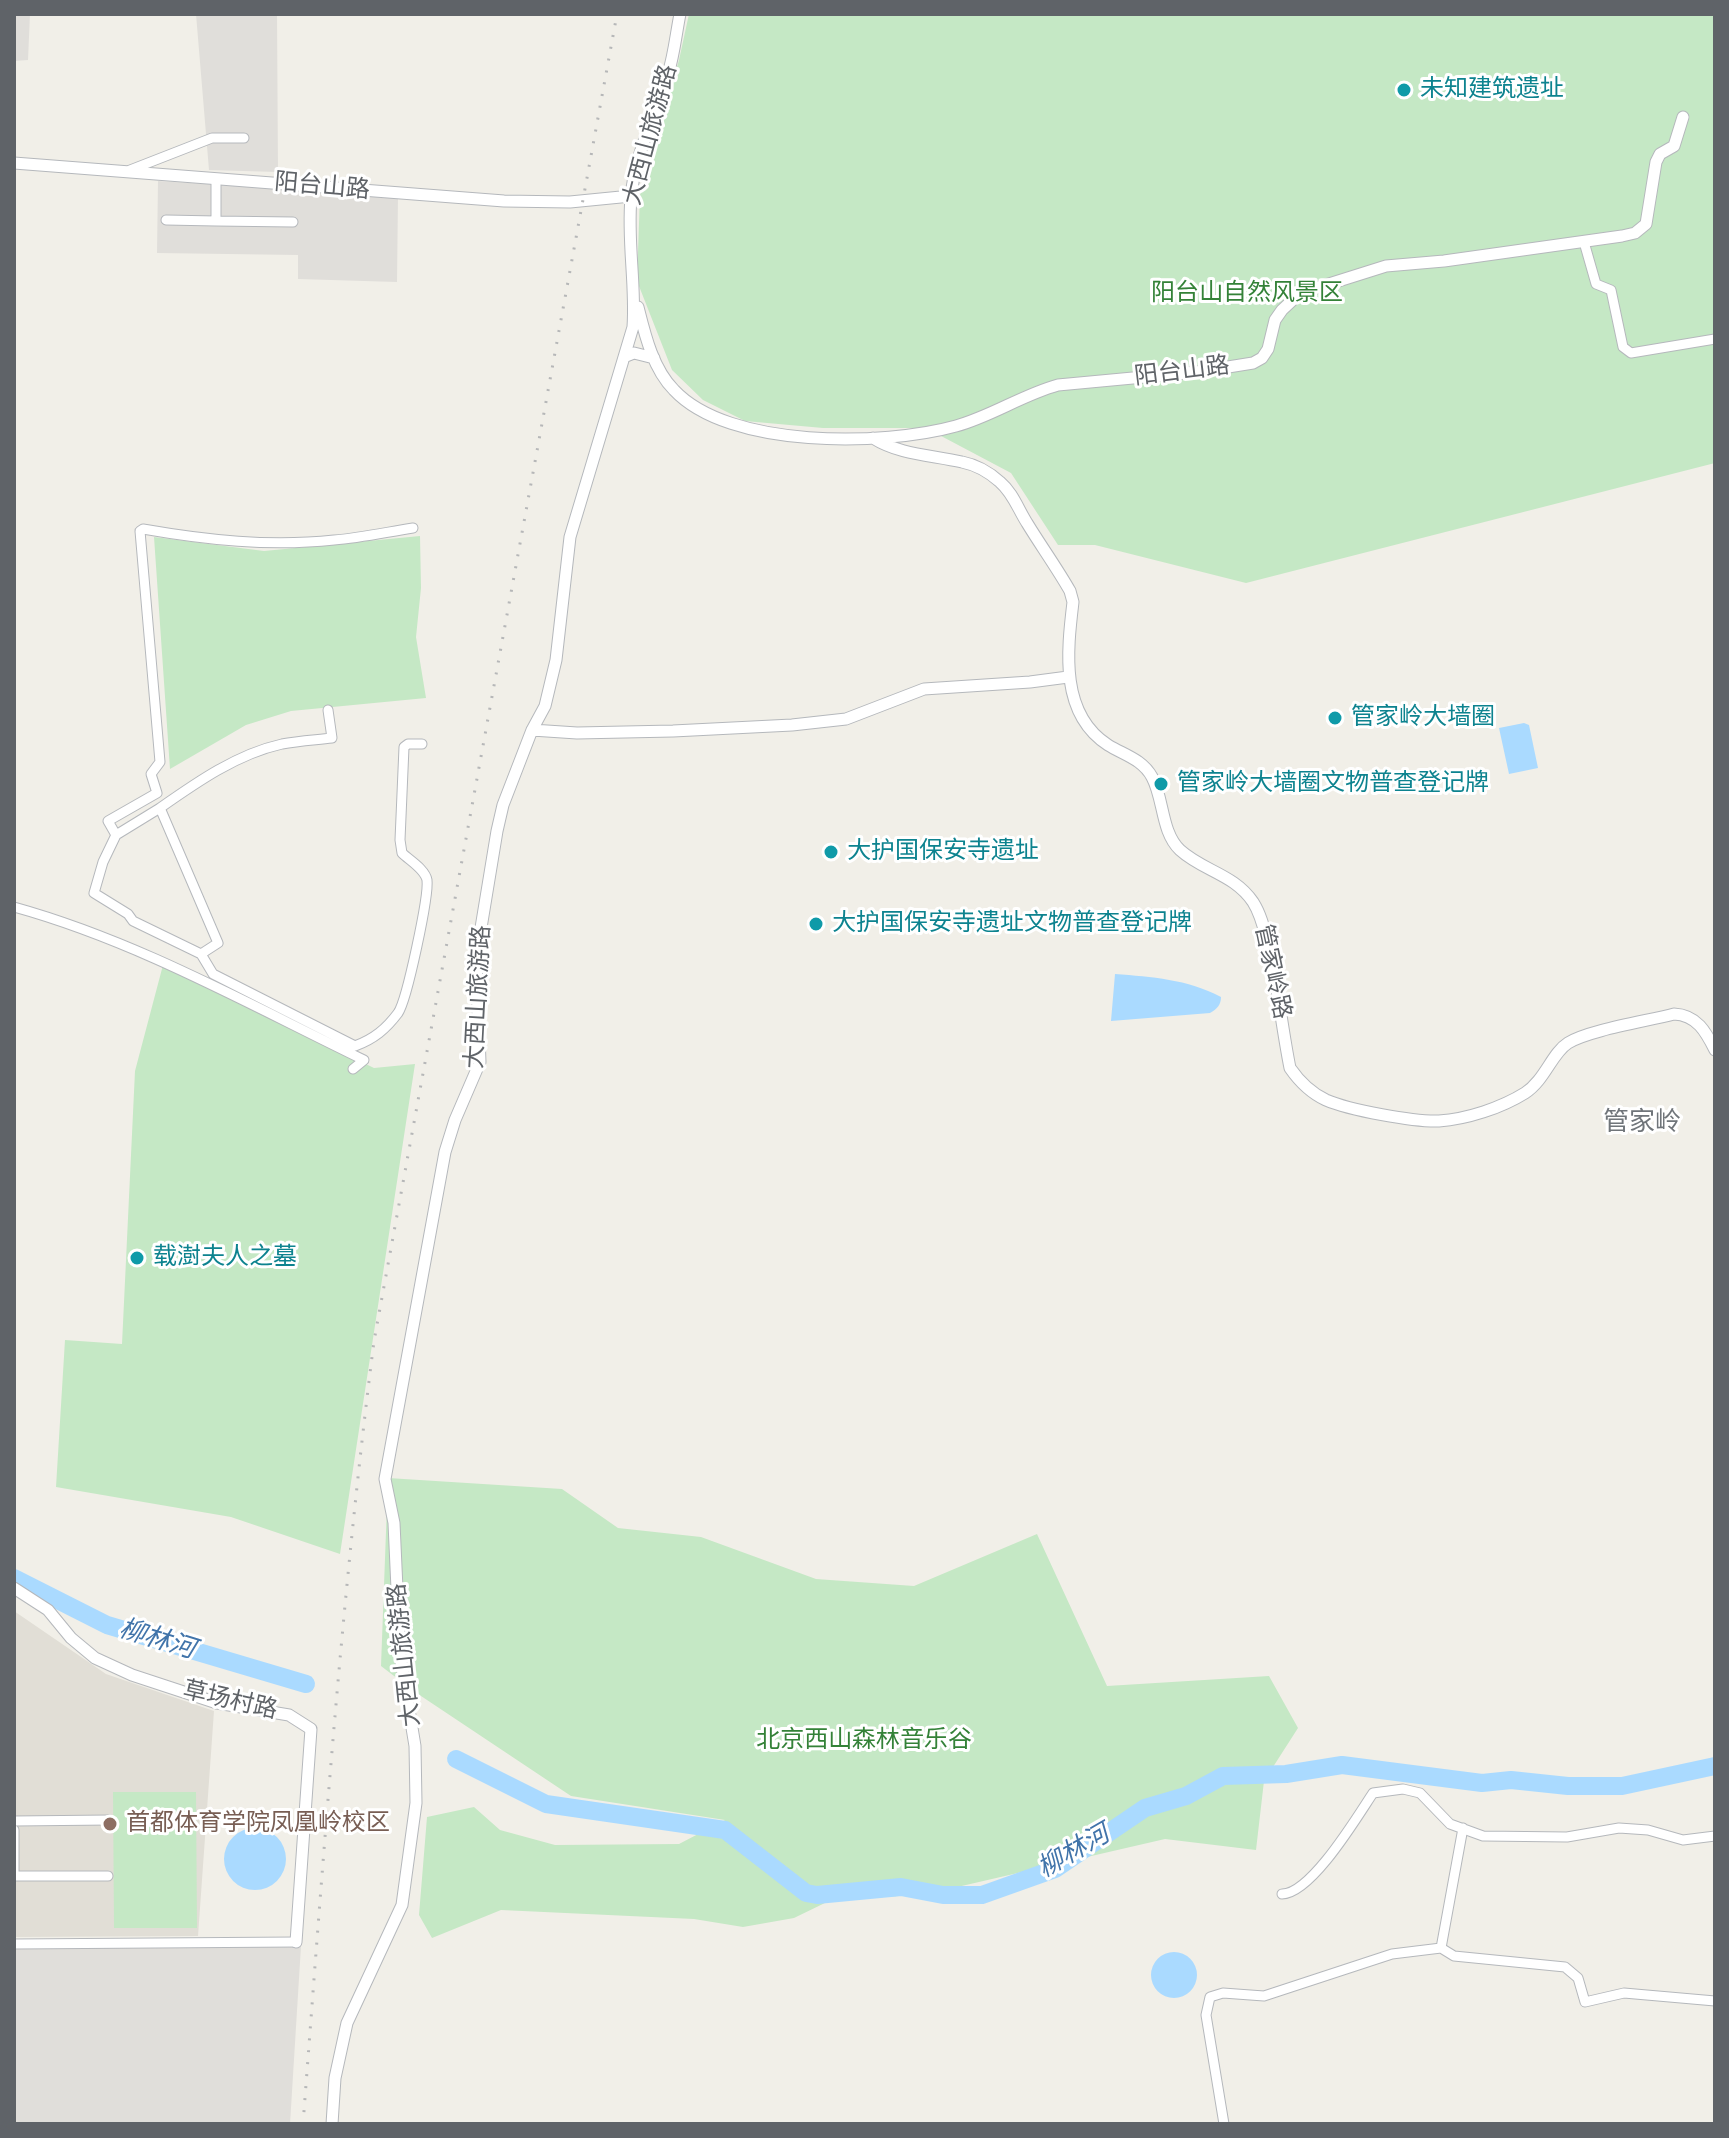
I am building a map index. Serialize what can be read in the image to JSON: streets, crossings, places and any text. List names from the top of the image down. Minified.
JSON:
{"streets":{"street":["大西山旅游路","阳台山路","管家岭路","草场村路"]},"crossings":[["大西山旅游路","阳台山路"],["阳台山路","管家岭路"]],"districts":["管家岭"],"water":["柳林河"],"parks":["阳台山自然风景区","北京西山森林音乐谷"],"places":["未知建筑遗址","管家岭大墙圈","管家岭大墙圈文物普查登记牌","大护国保安寺遗址","大护国保安寺遗址文物普查登记牌","载澍夫人之墓","首都体育学院凤凰岭校区"]}
